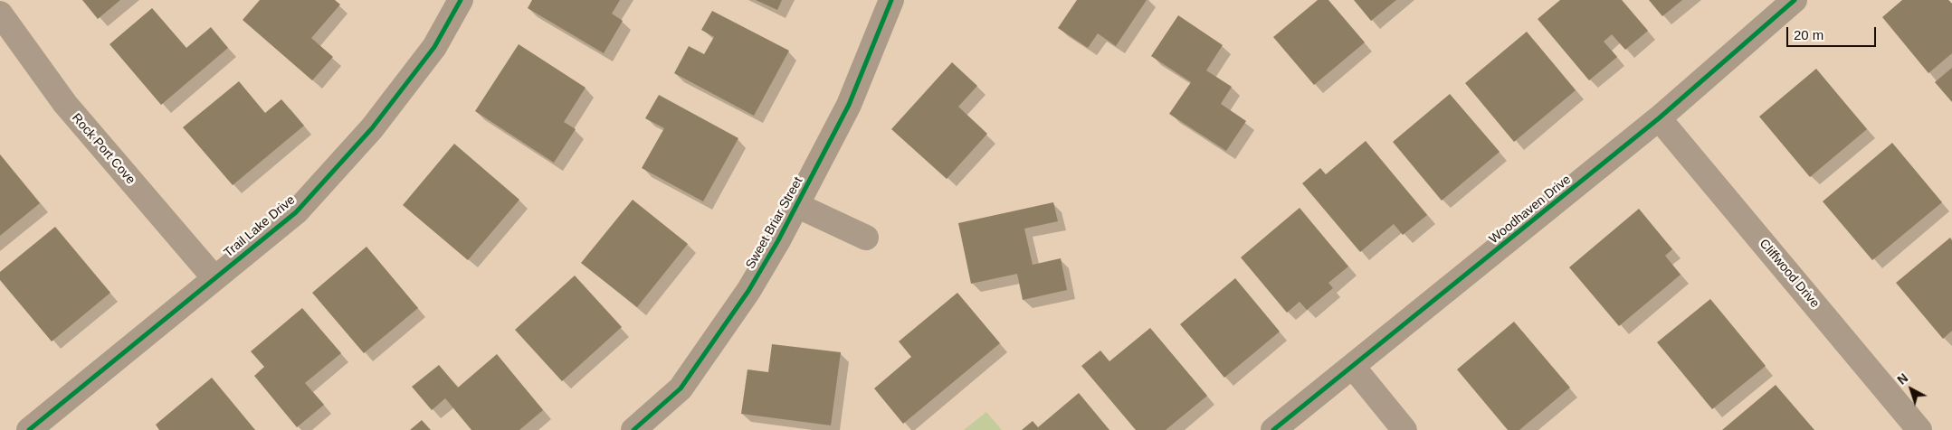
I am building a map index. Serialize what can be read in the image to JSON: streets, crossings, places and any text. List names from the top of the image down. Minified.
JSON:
{"streets":{"street":["Rock Port Cove","Woodhaven Drive","Sweet Briar Street","Trail Lake Drive","Cliffwood Drive"]},"crossings":[["Rock Port Cove","Trail Lake Drive"],["Woodhaven Drive","Cliffwood Drive"]],"scale_bar":"20 m","north":"top left"}
